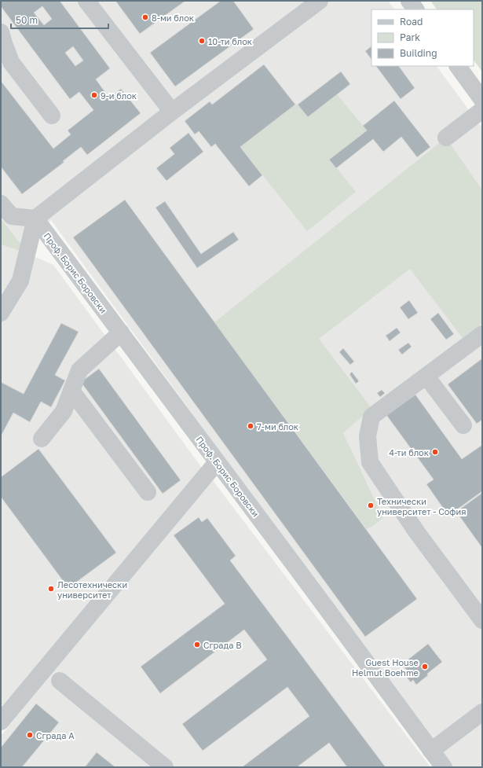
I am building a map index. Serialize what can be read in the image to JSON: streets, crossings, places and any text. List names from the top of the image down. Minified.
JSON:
{"streets":{"street":["Проф. Борис Боровски"]},"places":["8-ми блок","10-ти блок","9-и блок","7-ми блок","4-ти блок","Технически университет - София","Лесотехнически университет","Сграда В","Guest House Helmut Boehme","Сграда А"],"legend":["Road","Park","Building"],"scale_bar":"50 m"}
